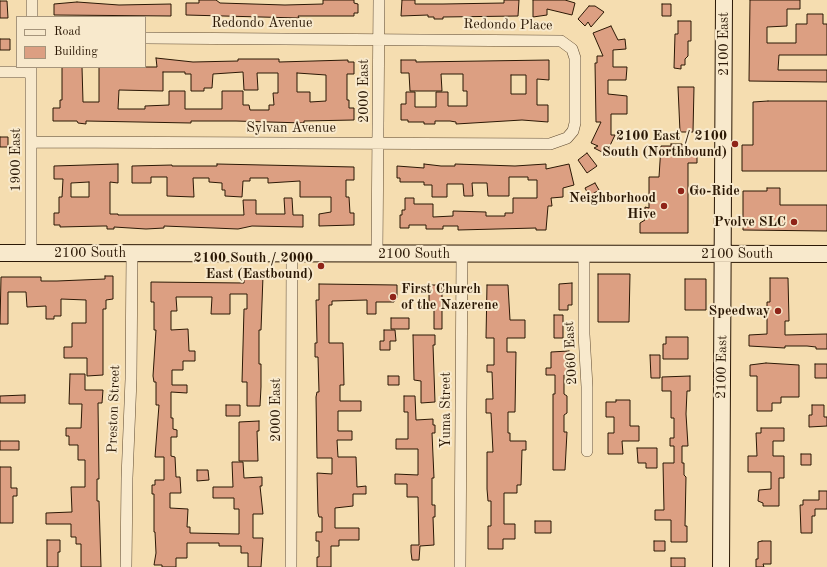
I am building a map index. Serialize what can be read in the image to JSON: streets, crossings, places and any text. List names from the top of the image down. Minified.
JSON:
{"streets":{"main road":["2100 East","2100 South"],"street":["Redondo Avenue","Redondo Place","2000 East","Sylvan Avenue","1900 East","2060 East","Preston Street","Yuma Street"]},"crossings":[["Redondo Avenue","Redondo Place"],["Redondo Avenue","2000 East"],["Redondo Place","2000 East"],["Redondo Place","Sylvan Avenue"],["2100 East","2100 South"],["2000 East","Sylvan Avenue"],["2000 East","2100 South"],["Sylvan Avenue","1900 East"],["1900 East","2100 South"],["2100 South","2060 East"],["2100 South","Preston Street"],["2100 South","Yuma Street"]],"places":["2100 East / 2100 South (Northbound)","Go-Ride","Neighborhood Hive","Pvolve SLC","2100 South / 2000 East (Eastbound)","First Church of the Nazerene","Speedway"],"legend":["Road","Building"]}
